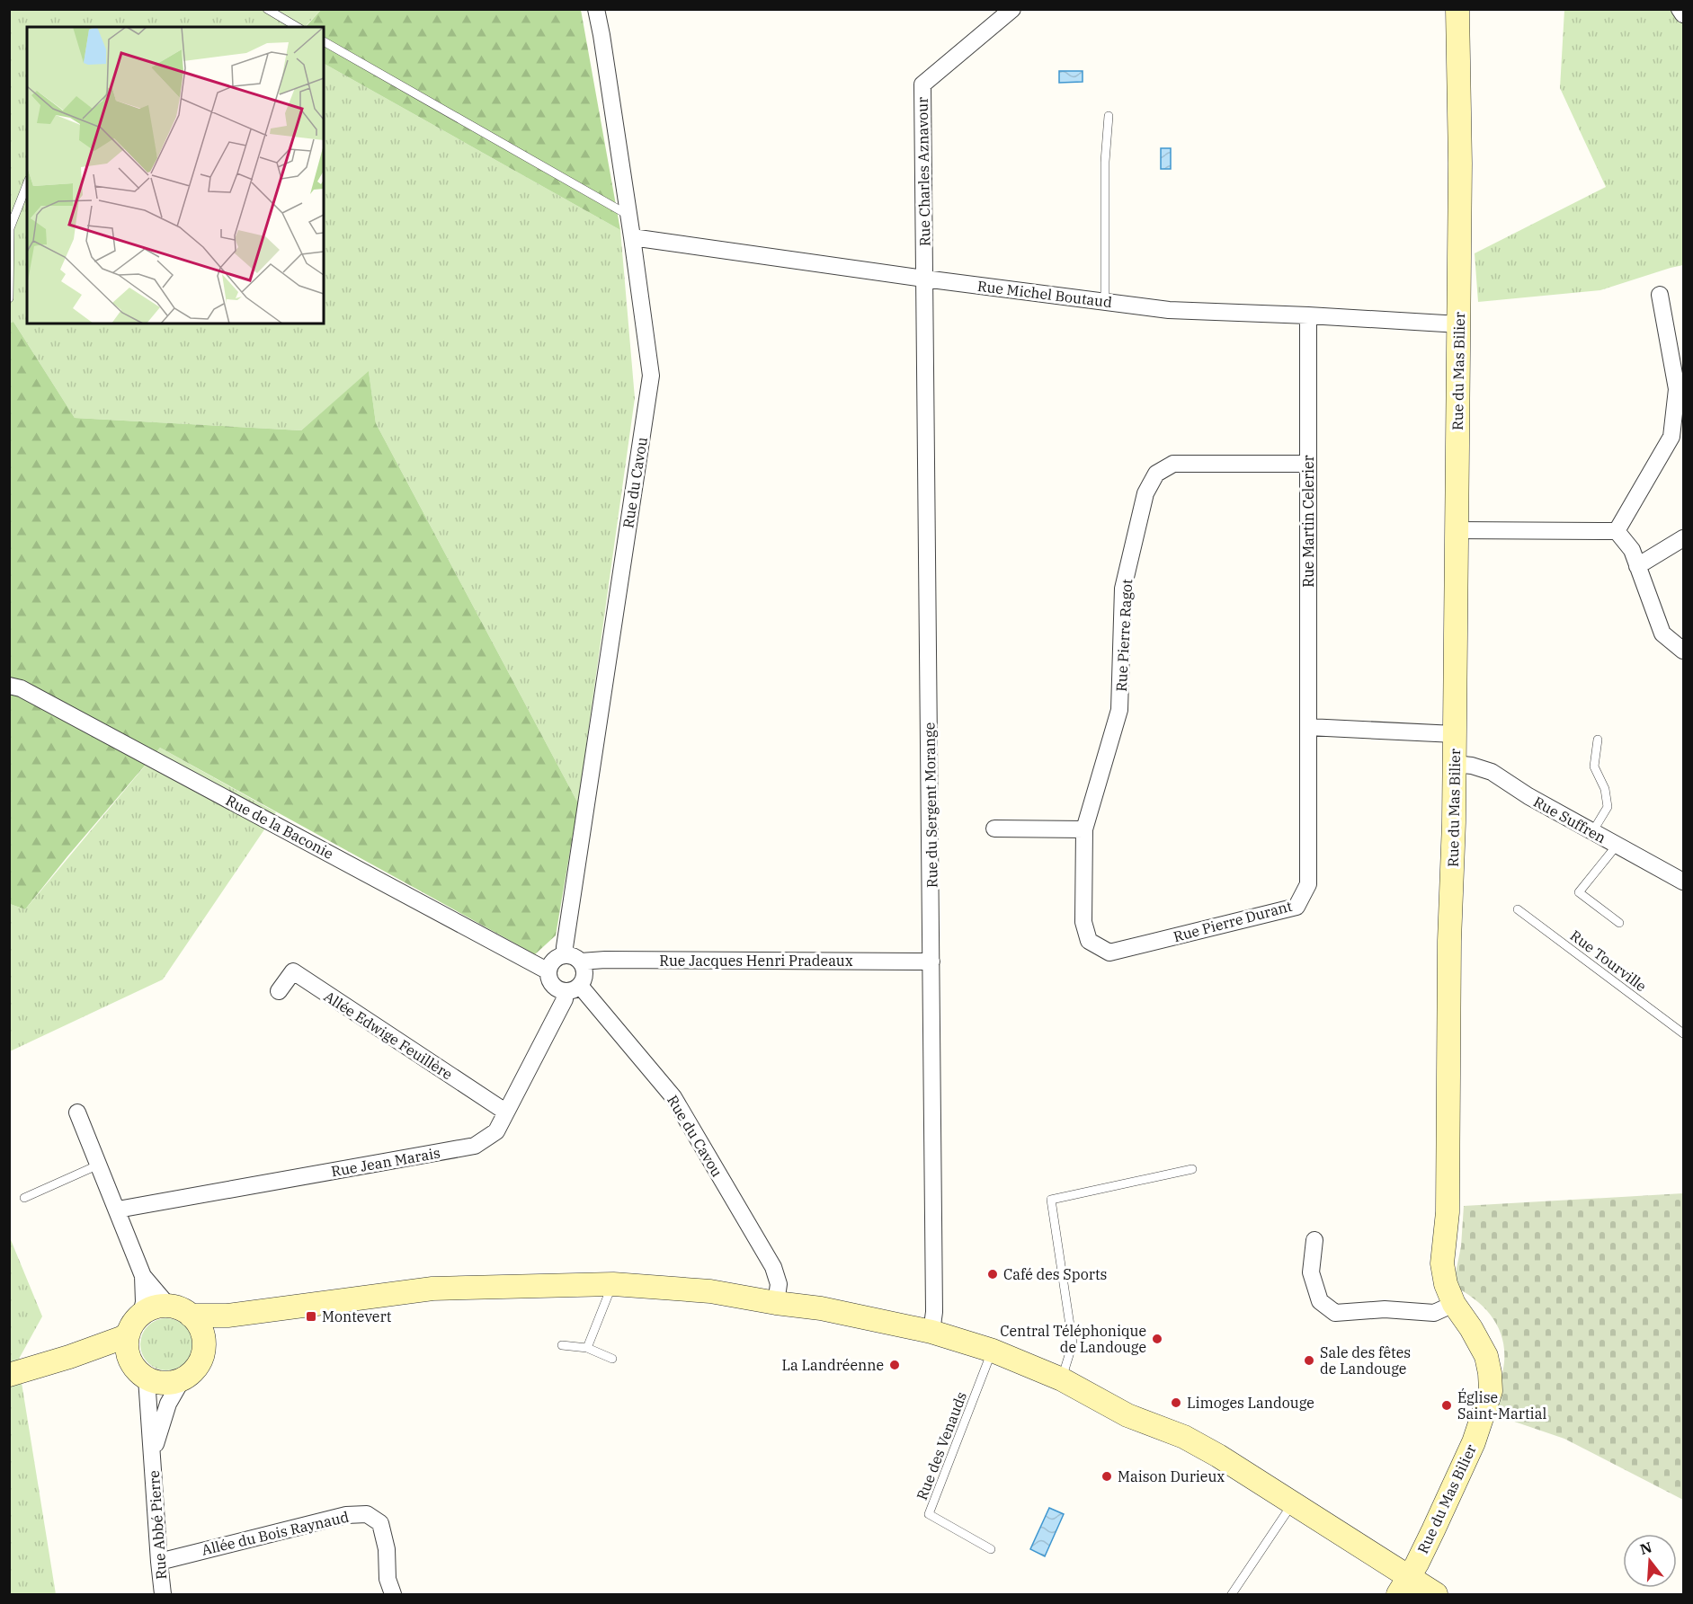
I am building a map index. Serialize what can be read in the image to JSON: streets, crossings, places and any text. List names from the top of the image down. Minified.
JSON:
{"streets":{"main road":["Rue du Mas Bilier"],"street":["Rue Charles Aznavour","Rue Michel Boutaud","Rue du Cavou","Rue Martin Celerier","Rue Pierre Ragot","Rue du Sergent Morange","Rue Suffren","Rue de la Baconie","Rue Pierre Durant","Rue Jacques Henri Pradeaux","Allée Edwige Feuillère","Rue Jean Marais","Rue Abbé Pierre","Allée du Bois Raynaud"],"lane":["Rue Tourville","Rue des Venauds"]},"crossings":[["Rue Charles Aznavour","Rue Michel Boutaud"],["Rue Charles Aznavour","Rue du Sergent Morange"],["Rue Michel Boutaud","Rue du Mas Bilier"],["Rue Michel Boutaud","Rue du Cavou"],["Rue Michel Boutaud","Rue Martin Celerier"],["Rue Michel Boutaud","Rue du Sergent Morange"],["Rue du Mas Bilier","Rue Suffren"],["Rue du Cavou","Rue de la Baconie"],["Rue du Cavou","Rue Jacques Henri Pradeaux"],["Rue du Cavou","Rue Jean Marais"],["Rue Martin Celerier","Rue Pierre Ragot"],["Rue Martin Celerier","Rue Pierre Durant"],["Rue Pierre Ragot","Rue Pierre Durant"],["Rue du Sergent Morange","Rue Jacques Henri Pradeaux"],["Rue de la Baconie","Rue Jacques Henri Pradeaux"],["Rue de la Baconie","Rue Jean Marais"],["Rue Jacques Henri Pradeaux","Rue Jean Marais"],["Allée Edwige Feuillère","Rue Jean Marais"],["Rue Abbé Pierre","Allée du Bois Raynaud"]],"places":{"other":["Café des Sports","Central Téléphonique de Landouge","Sale des fêtes de Landouge","La Landréenne","Limoges Landouge","Église Saint-Martial","Maison Durieux"],"transit":["Montevert"]},"north":"top"}
